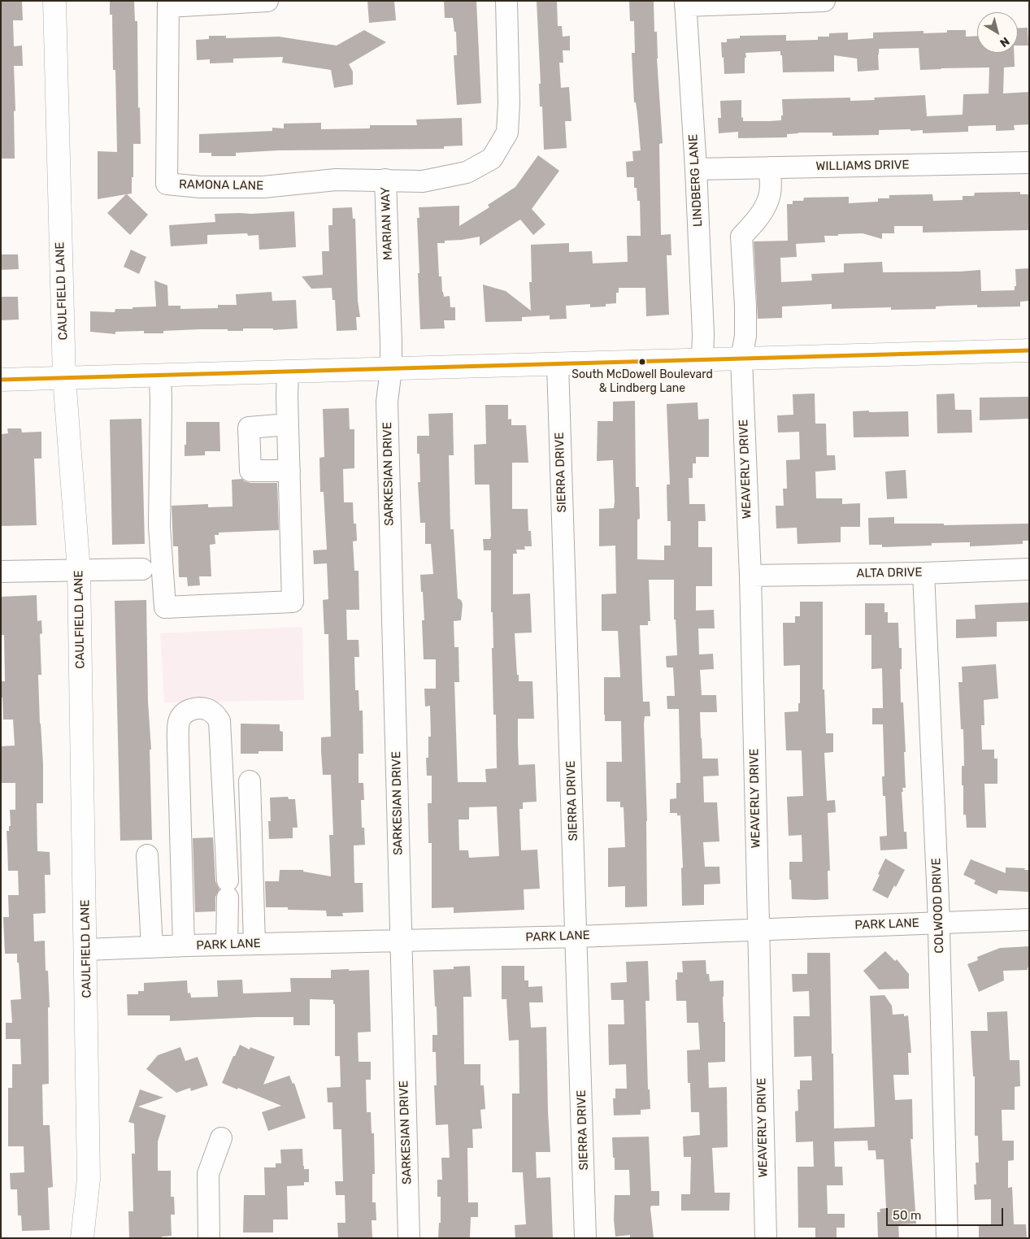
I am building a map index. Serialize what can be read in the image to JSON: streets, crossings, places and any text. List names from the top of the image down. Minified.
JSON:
{"streets":{"main road":["CAULFIELD LANE"],"street":["WILLIAMS DRIVE","LINDBERG LANE","RAMONA LANE","MARIAN WAY","WEAVERLY DRIVE","SIERRA DRIVE","SARKESIAN DRIVE","ALTA DRIVE","COLWOOD DRIVE","PARK LANE"]},"crossings":[["WILLIAMS DRIVE","LINDBERG LANE"],["WILLIAMS DRIVE","WEAVERLY DRIVE"],["RAMONA LANE","MARIAN WAY"],["MARIAN WAY","SARKESIAN DRIVE"],["CAULFIELD LANE","PARK LANE"],["WEAVERLY DRIVE","ALTA DRIVE"],["WEAVERLY DRIVE","PARK LANE"],["SIERRA DRIVE","PARK LANE"],["SARKESIAN DRIVE","PARK LANE"],["ALTA DRIVE","COLWOOD DRIVE"],["COLWOOD DRIVE","PARK LANE"]],"places":["South McDowell Boulevard & Lindberg Lane"],"scale_bar":"50 m","north":"bottom right"}
